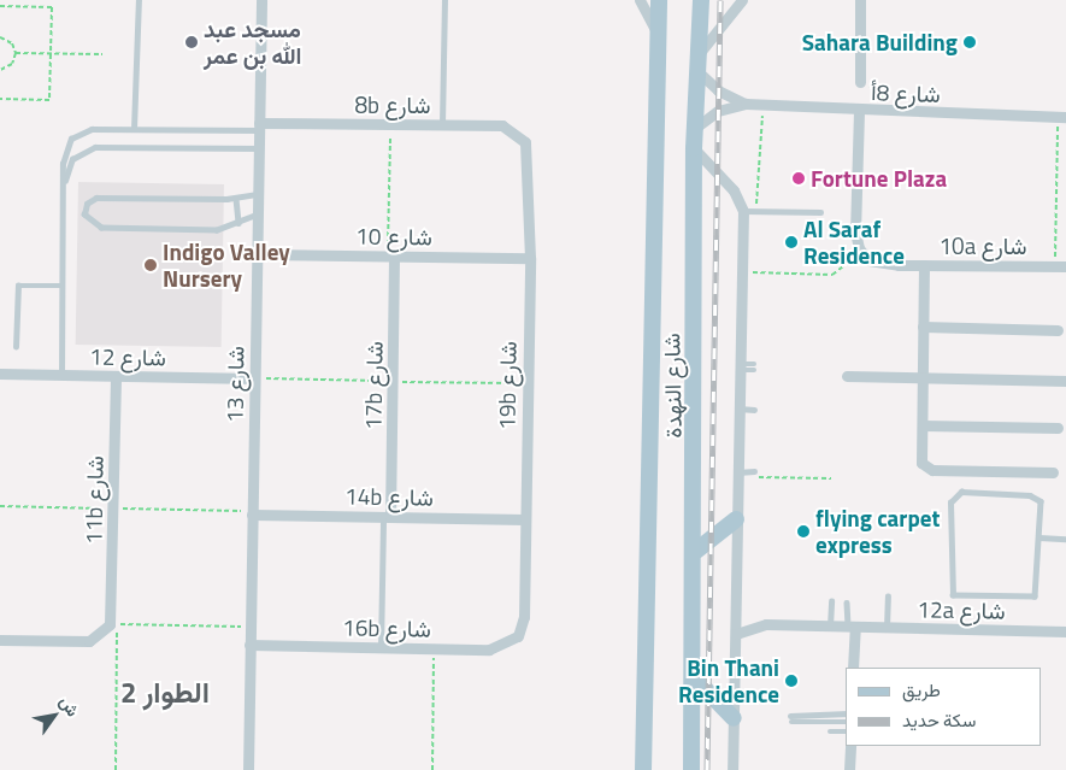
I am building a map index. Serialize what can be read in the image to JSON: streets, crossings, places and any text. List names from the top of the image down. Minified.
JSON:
{"streets":{"main road":["شارع النهدة"],"street":["شارع 8أ","8b شارع","شارع 10","10a شارع","شارع 12","شارع 13","17b شارع","19b شارع","14b شارع","11b شارع","12a شارع","16b شارع"]},"crossings":[["شارع 8أ","10a شارع"],["شارع 8أ","شارع النهدة"],["8b شارع","شارع 13"],["8b شارع","19b شارع"],["شارع 10","شارع 13"],["شارع 10","17b شارع"],["شارع 10","19b شارع"],["شارع 12","شارع 13"],["شارع 12","11b شارع"],["شارع 13","14b شارع"],["شارع 13","16b شارع"],["17b شارع","14b شارع"],["19b شارع","14b شارع"],["19b شارع","16b شارع"]],"districts":["الطوار 2"],"places":["مسجد عبد الله بن عمر","Sahara Building","Fortune Plaza","Al Saraf Residence","Indigo Valley Nursery","flying carpet express","Bin Thani Residence"],"legend":["طريق","سكة حديد"],"north":"top right"}
